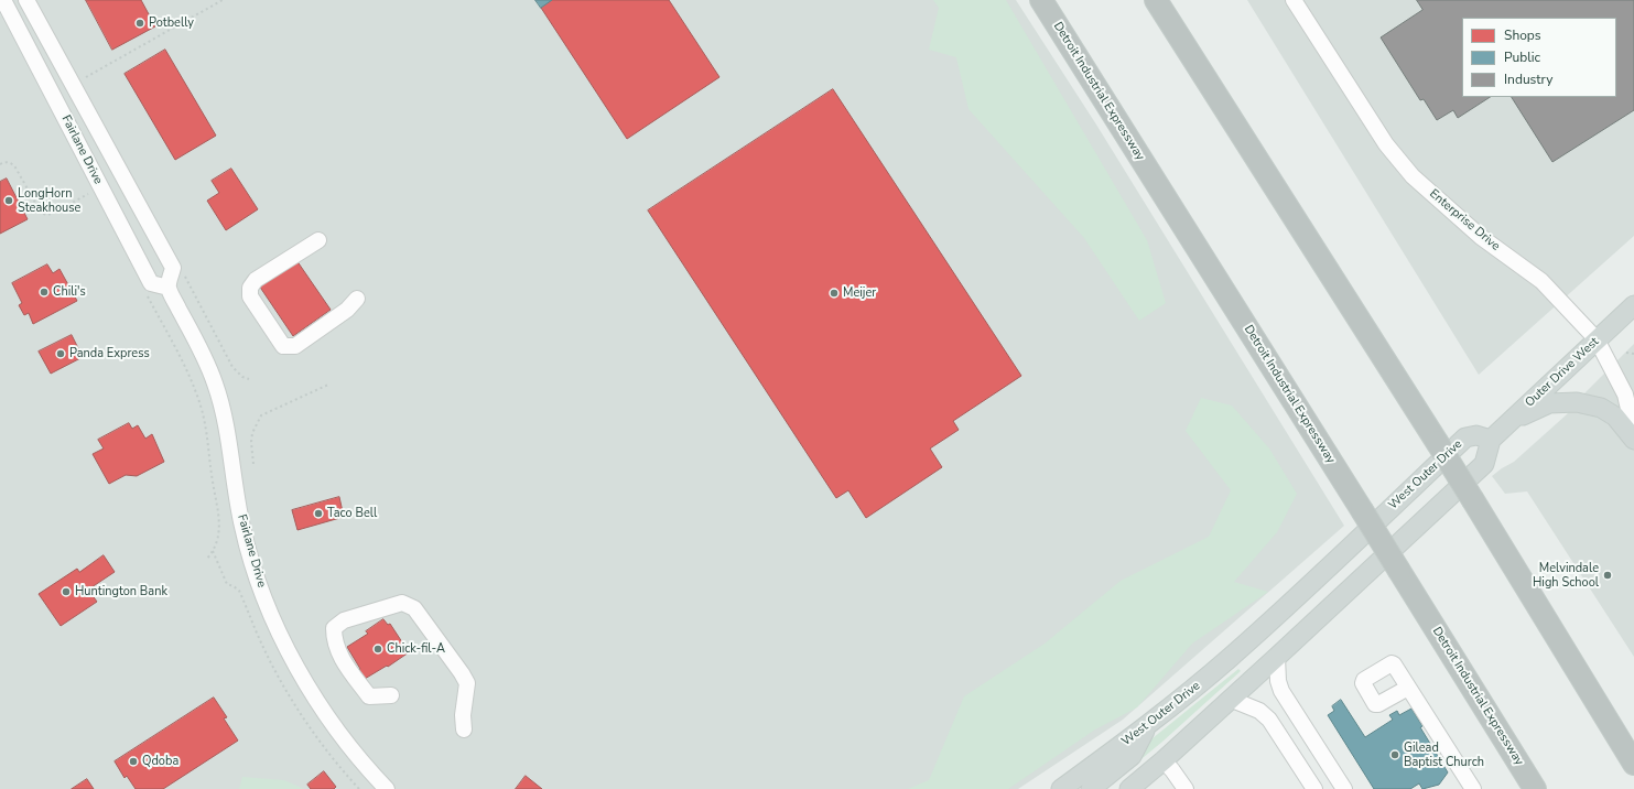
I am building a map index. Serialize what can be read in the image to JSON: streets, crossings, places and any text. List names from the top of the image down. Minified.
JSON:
{"streets":{"highway":["Detroit Industrial Expressway"],"main road":["Outer Drive West","West Outer Drive"],"street":["Fairlane Drive","Enterprise Drive"]},"crossings":[["Enterprise Drive","Outer Drive West"],["Outer Drive West","West Outer Drive"]],"places":["Potbelly","LongHorn Steakhouse","Chili's","Meijer","Panda Express","Taco Bell","Melvindale High School","Huntington Bank","Chick-fil-A","Gilead Baptist Church","Qdoba"],"legend":["Shops","Public","Industry"]}
